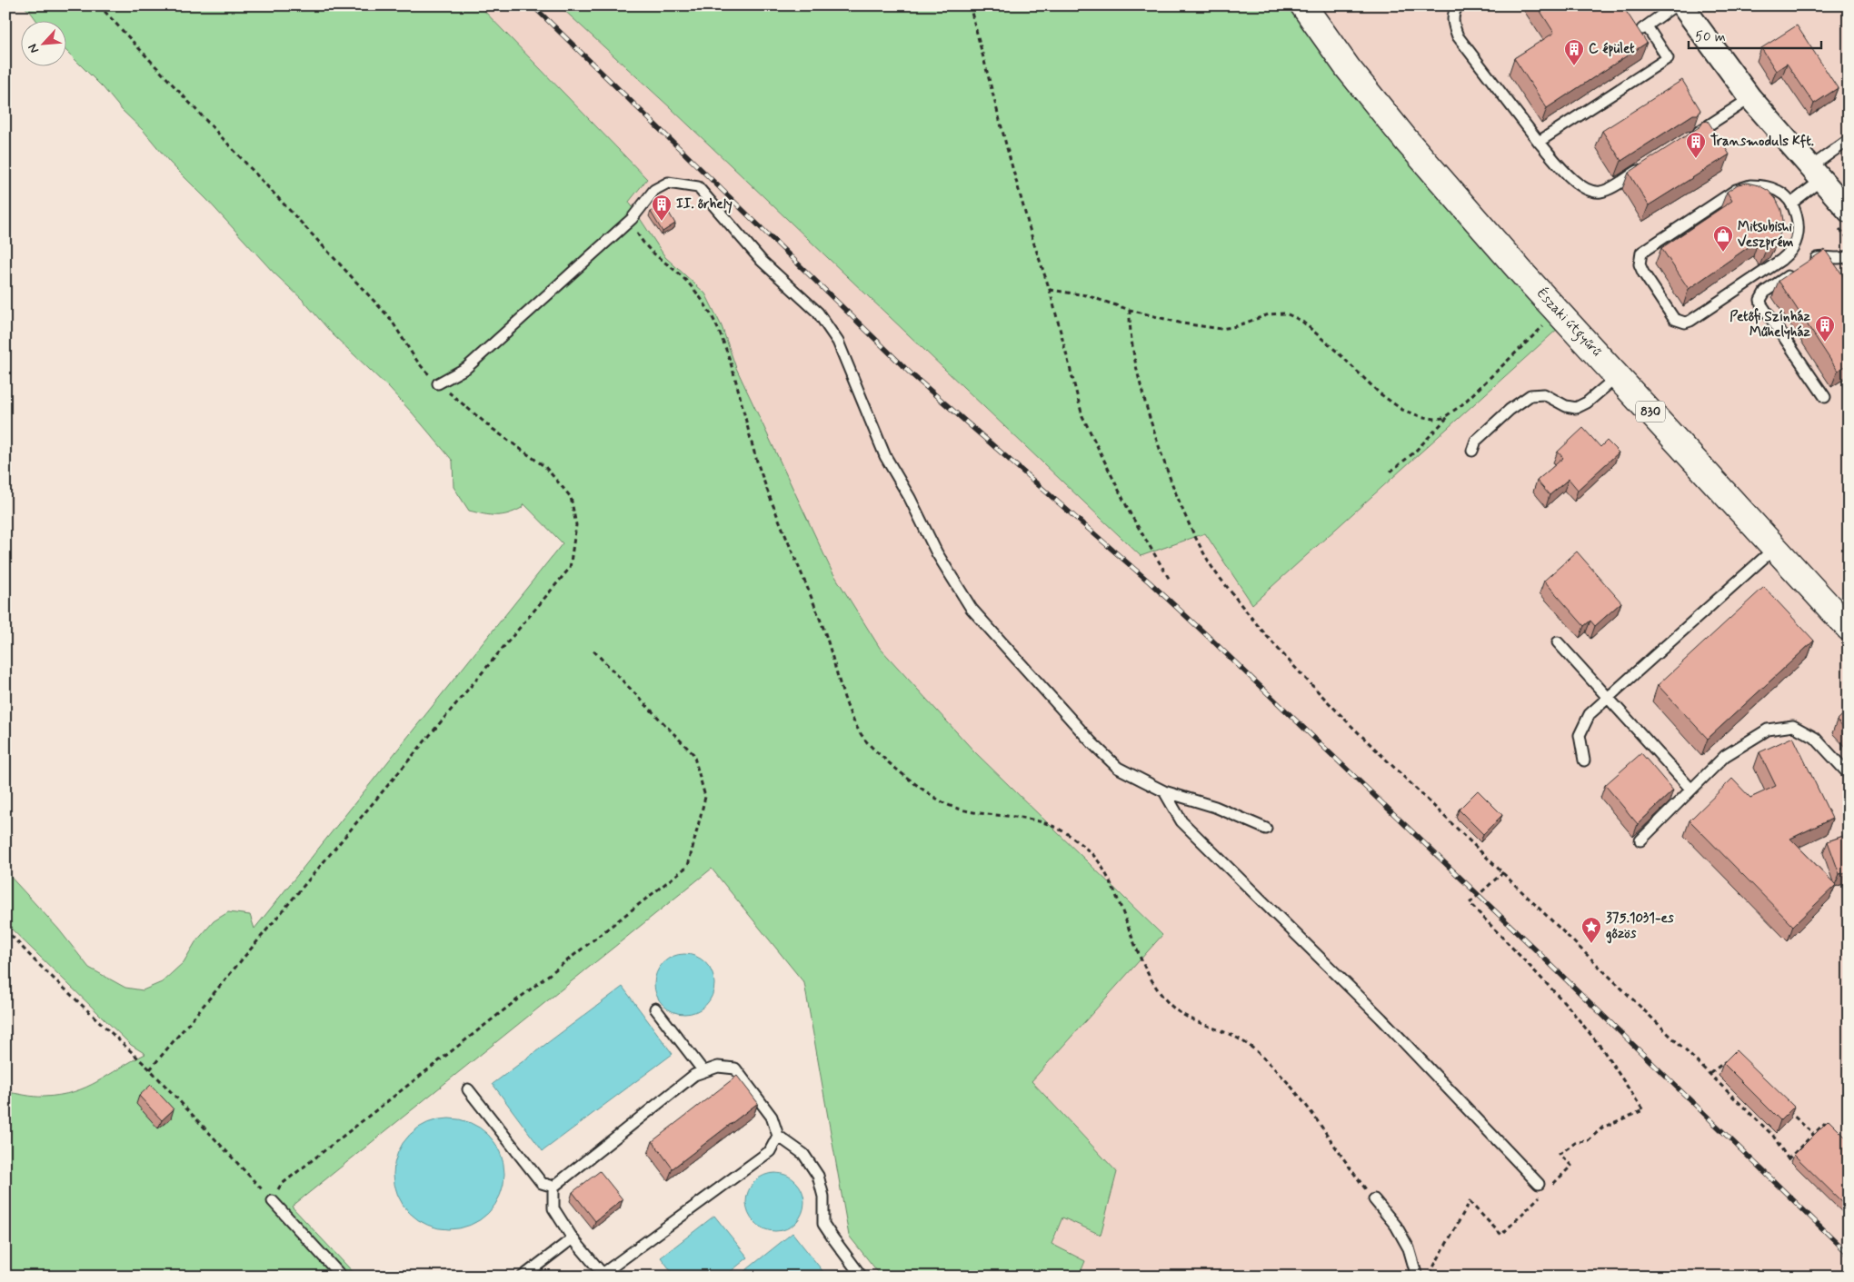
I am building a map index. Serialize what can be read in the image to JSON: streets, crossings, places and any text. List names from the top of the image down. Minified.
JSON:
{"streets":{"main road":["Északi útgyűrű","830"]},"places":{"building":["C épület","Transmoduls Kft.","II. őrhely","Petőfi Színház Műhelyház"],"shop":["Mitsubishi Veszprém"],"place":["375.1031-es gőzös"]},"scale_bar":"50 m","north":"bottom left"}
